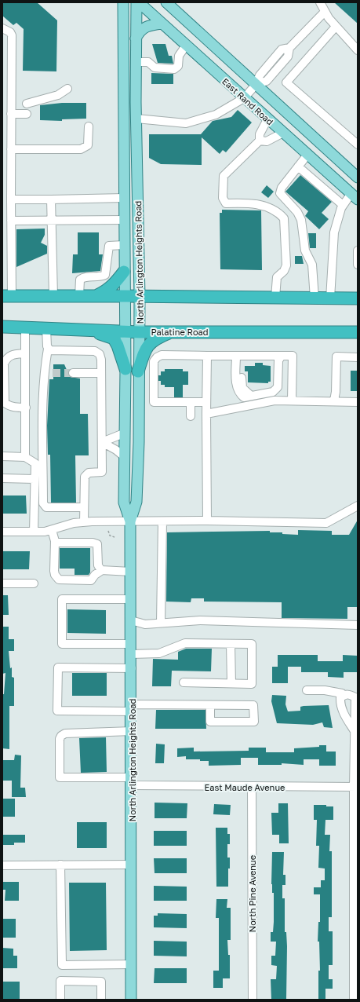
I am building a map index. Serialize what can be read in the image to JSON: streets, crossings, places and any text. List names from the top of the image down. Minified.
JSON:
{"streets":{"highway":["Palatine Road"],"main road":["East Rand Road","North Arlington Heights Road"],"street":["East Maude Avenue","North Pine Avenue"]},"crossings":[["East Rand Road","North Arlington Heights Road"],["North Arlington Heights Road","Palatine Road"],["North Arlington Heights Road","East Maude Avenue"],["East Maude Avenue","North Pine Avenue"]]}
